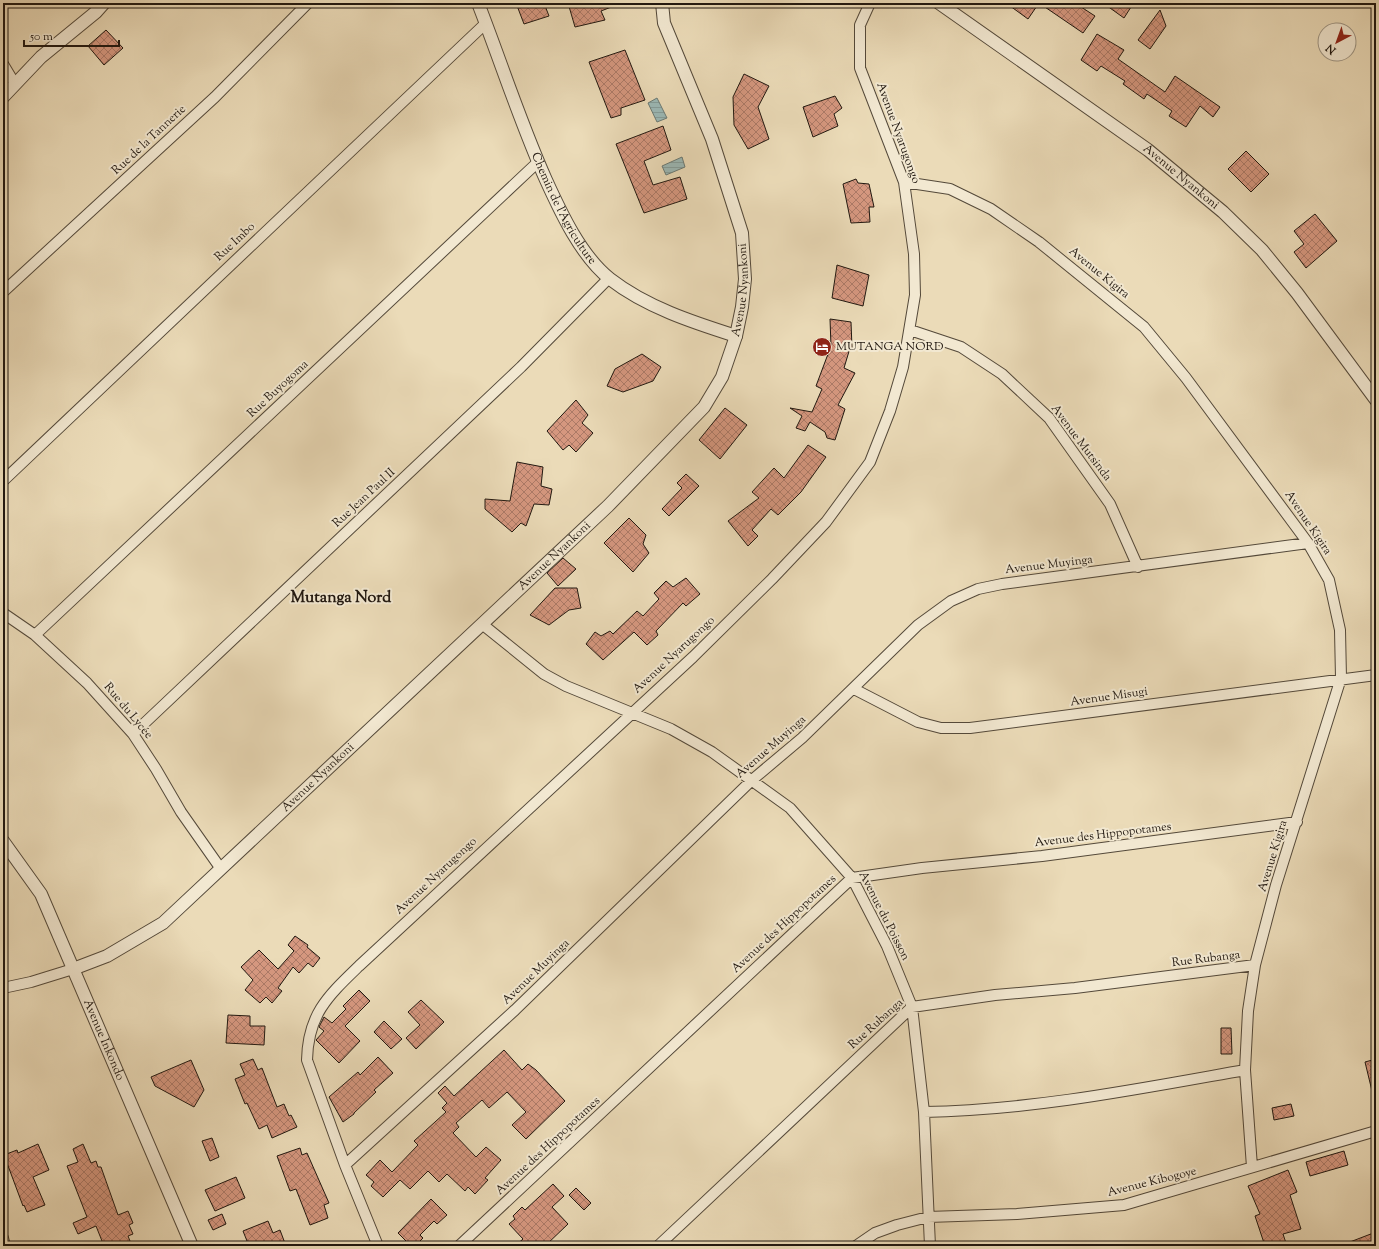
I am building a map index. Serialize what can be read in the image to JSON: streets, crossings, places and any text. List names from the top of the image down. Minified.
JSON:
{"streets":{"street":["Avenue Nyarugongo","Rue de la Tannerie","Avenue Nyankoni","Chemin de l'Agriculture","Rue Imbo","Avenue Kigira","Rue Buyogoma","Avenue Mutsinda","Rue Jean Paul II","Avenue Muyinga","Avenue Misugi","Rue du Lycée","Avenue des Hippopotames","Avenue du Poisson","Rue Rubanga","Avenue Inkondo","Avenue Kibogoye"]},"crossings":[["Avenue Nyarugongo","Avenue Kigira"],["Avenue Nyarugongo","Avenue Mutsinda"],["Avenue Nyarugongo","Avenue Muyinga"],["Avenue Nyarugongo","Avenue du Poisson"],["Avenue Nyankoni","Chemin de l'Agriculture"],["Avenue Nyankoni","Rue du Lycée"],["Avenue Nyankoni","Avenue du Poisson"],["Avenue Nyankoni","Avenue Inkondo"],["Chemin de l'Agriculture","Rue Imbo"],["Chemin de l'Agriculture","Rue Buyogoma"],["Chemin de l'Agriculture","Rue Jean Paul II"],["Avenue Kigira","Avenue Muyinga"],["Avenue Kigira","Avenue Misugi"],["Avenue Kigira","Avenue des Hippopotames"],["Avenue Kigira","Rue Rubanga"],["Avenue Kigira","Avenue Kibogoye"],["Rue Buyogoma","Rue du Lycée"],["Avenue Mutsinda","Avenue Muyinga"],["Rue Jean Paul II","Rue du Lycée"],["Avenue Muyinga","Avenue Misugi"],["Avenue Muyinga","Avenue du Poisson"],["Avenue des Hippopotames","Avenue du Poisson"],["Avenue du Poisson","Rue Rubanga"],["Avenue du Poisson","Avenue Kibogoye"]],"districts":["Mutanga Nord"],"places":{"hotel":["MUTANGA NORD"]},"scale_bar":"50 m","north":"bottom left"}
